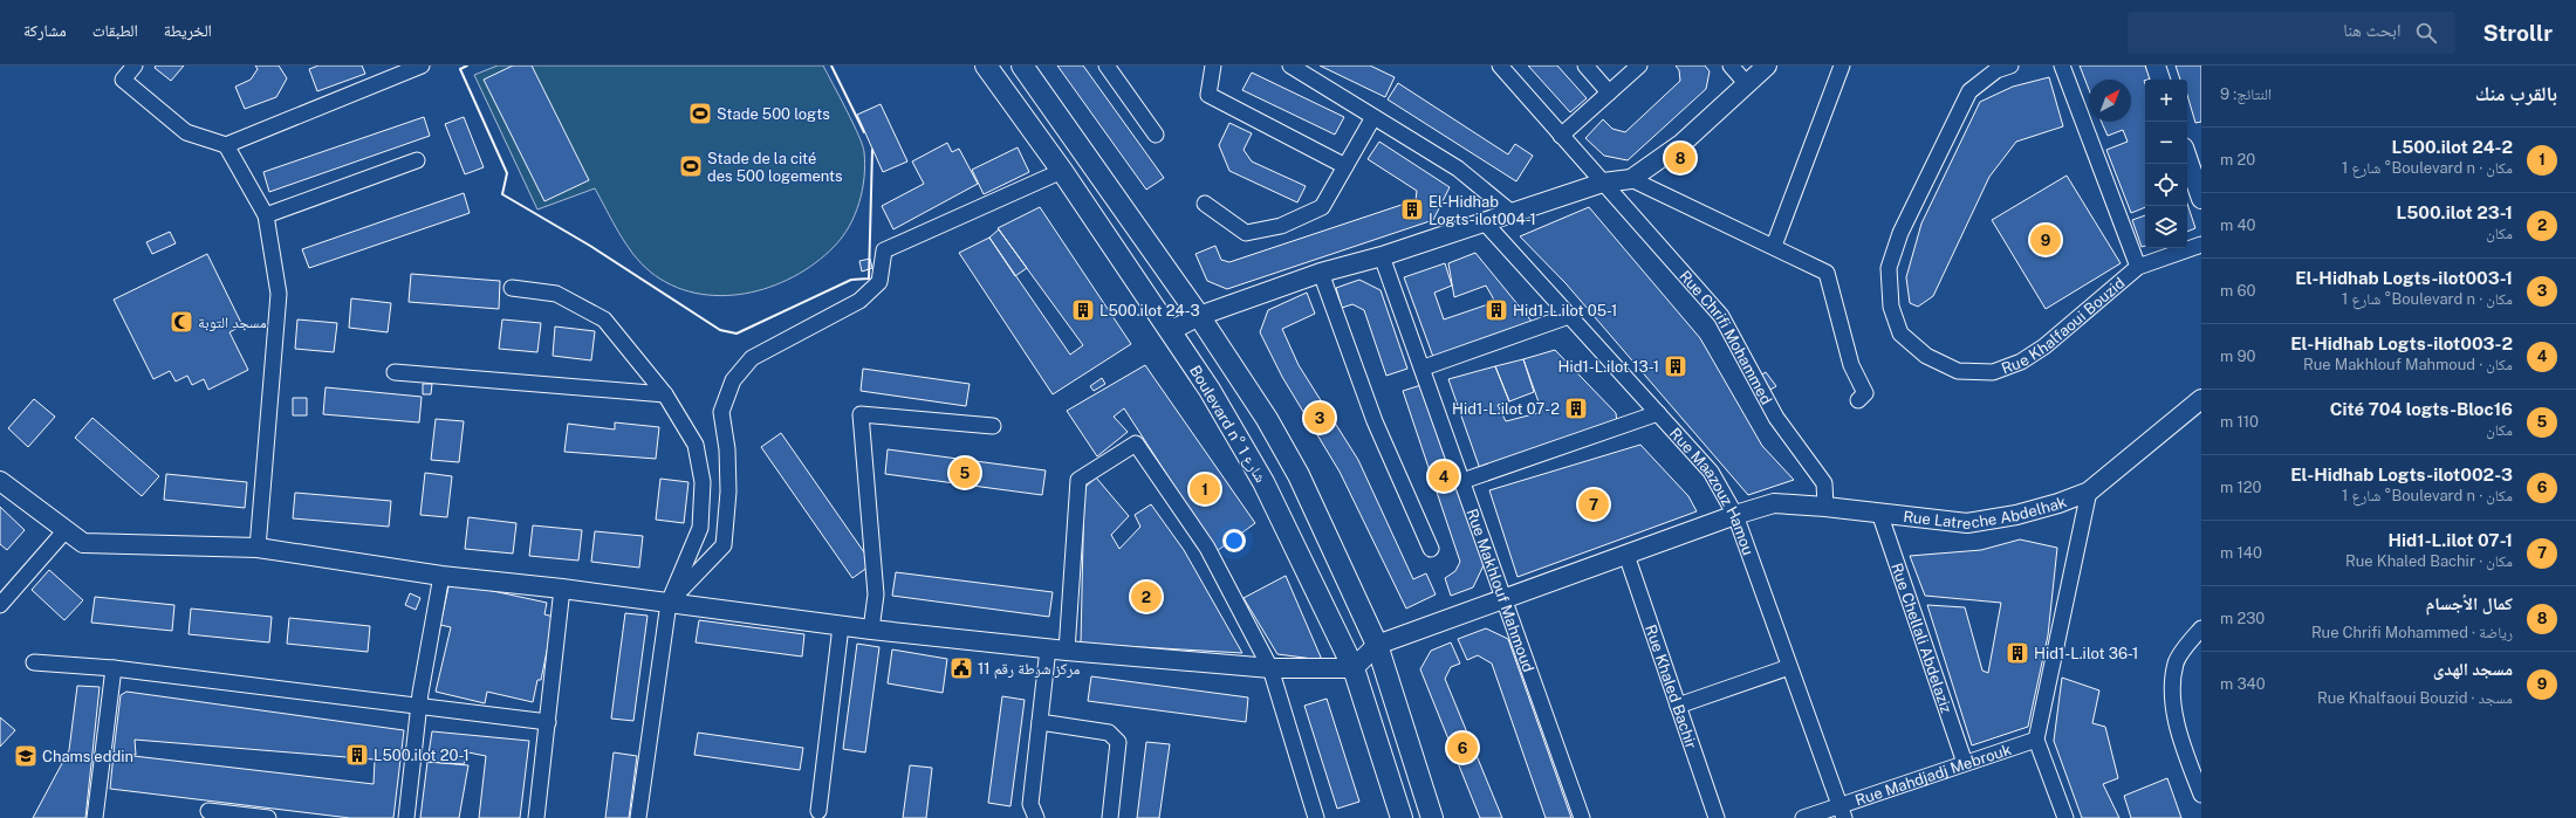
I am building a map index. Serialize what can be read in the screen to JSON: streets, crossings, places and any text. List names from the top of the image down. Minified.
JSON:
{"streets":{"main road":["Boulevard n° شارع 1"],"street":["Rue Khalfaoui Bouzid","Rue Chrifi Mohammed","Rue Maazouz Hamou","Rue Latreche Abdelhak","Rue Makhlouf Mahmoud","Rue Chellali Abdelaziz","Rue Khaled Bachir","Rue Mahdjadj Mebrouk"]},"crossings":[["Rue Chrifi Mohammed","Rue Latreche Abdelhak"],["Boulevard n° شارع 1","Rue Latreche Abdelhak"],["Rue Maazouz Hamou","Rue Latreche Abdelhak"],["Rue Maazouz Hamou","Rue Mahdjadj Mebrouk"],["Rue Latreche Abdelhak","Rue Makhlouf Mahmoud"],["Rue Latreche Abdelhak","Rue Chellali Abdelaziz"],["Rue Latreche Abdelhak","Rue Khaled Bachir"],["Rue Chellali Abdelaziz","Rue Mahdjadj Mebrouk"]],"places":{"sports":["Stade 500 logts","Stade de la cité des 500 logements"],"building":["El-Hidhab Logts-ilot004-1","L500.ilot 24-3","Hid1-L.ilot 05-1","Hid1-L.ilot 13-1","Hid1-L.ilot 07-2","Hid1-L.ilot 36-1","L500.ilot 20-1"],"mosque":["مسجد التوبة"],"public building":["مركز شرطة رقم 11"],"school or university":["Chams eddin"]},"north":"top right","page":{"header":"Strollr","search":"ابحث هنا","nav":["الخريطة","الطبقات","مشاركة"],"heading":["بالقرب منك","النتائج: 9"],"map_buttons":["+","−"],"list":[{"mark":"1","name":"L500.ilot 24-2","note":"مكان · Boulevard n° شارع 1","value":"20 m"},{"mark":"2","name":"L500.ilot 23-1","note":"مكان","value":"40 m"},{"mark":"3","name":"El-Hidhab Logts-ilot003-1","note":"مكان · Boulevard n° شارع 1","value":"60 m"},{"mark":"4","name":"El-Hidhab Logts-ilot003-2","note":"مكان · Rue Makhlouf Mahmoud","value":"90 m"},{"mark":"5","name":"Cité 704 logts-Bloc16","note":"مكان","value":"110 m"},{"mark":"6","name":"El-Hidhab Logts-ilot002-3","note":"مكان · Boulevard n° شارع 1","value":"120 m"},{"mark":"7","name":"Hid1-L.ilot 07-1","note":"مكان · Rue Khaled Bachir","value":"140 m"},{"mark":"8","name":"كمال الأجسام","note":"رياضة · Rue Chrifi Mohammed","value":"230 m"},{"mark":"9","name":"مسجد الهدى","note":"مسجد · Rue Khalfaoui Bouzid","value":"340 m"}],"pins":["8","9","3","5","4","1","7","2","6"]}}
